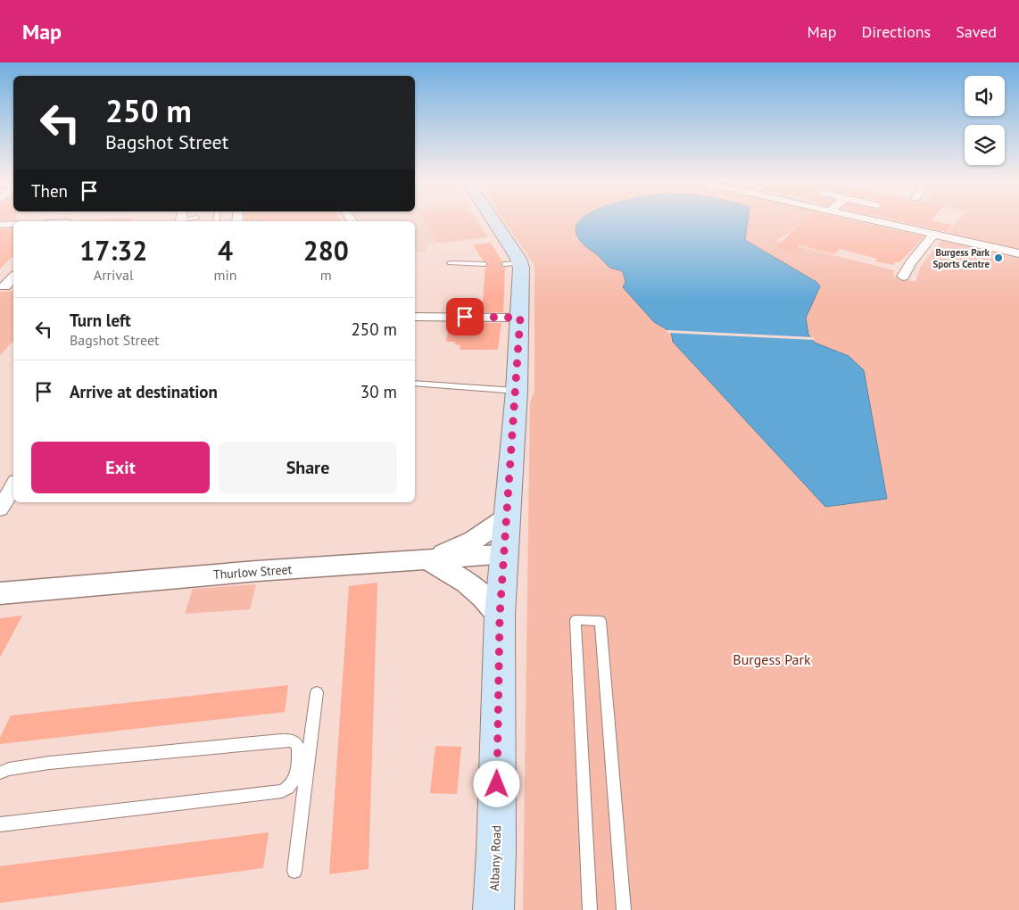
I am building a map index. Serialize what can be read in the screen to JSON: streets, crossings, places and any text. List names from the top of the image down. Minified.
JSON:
{"streets":{"main road":["Albany Road"],"street":["Thurlow Street"]},"crossings":[["Thurlow Street","Albany Road"]],"parks":["Burgess Park"],"places":["Burgess Park Sports Centre"],"page":{"header":"Map","nav":["Map","Directions","Saved"],"turn":["250 m","Bagshot Street"],"then":"Then","eta":["17:32","Arrival","4","min","280","m"],"list":[{"name":"Turn left","note":"Bagshot Street","value":"250 m"},{"name":"Arrive at destination","value":"30 m"}],"buttons":["Exit","Share"]}}
